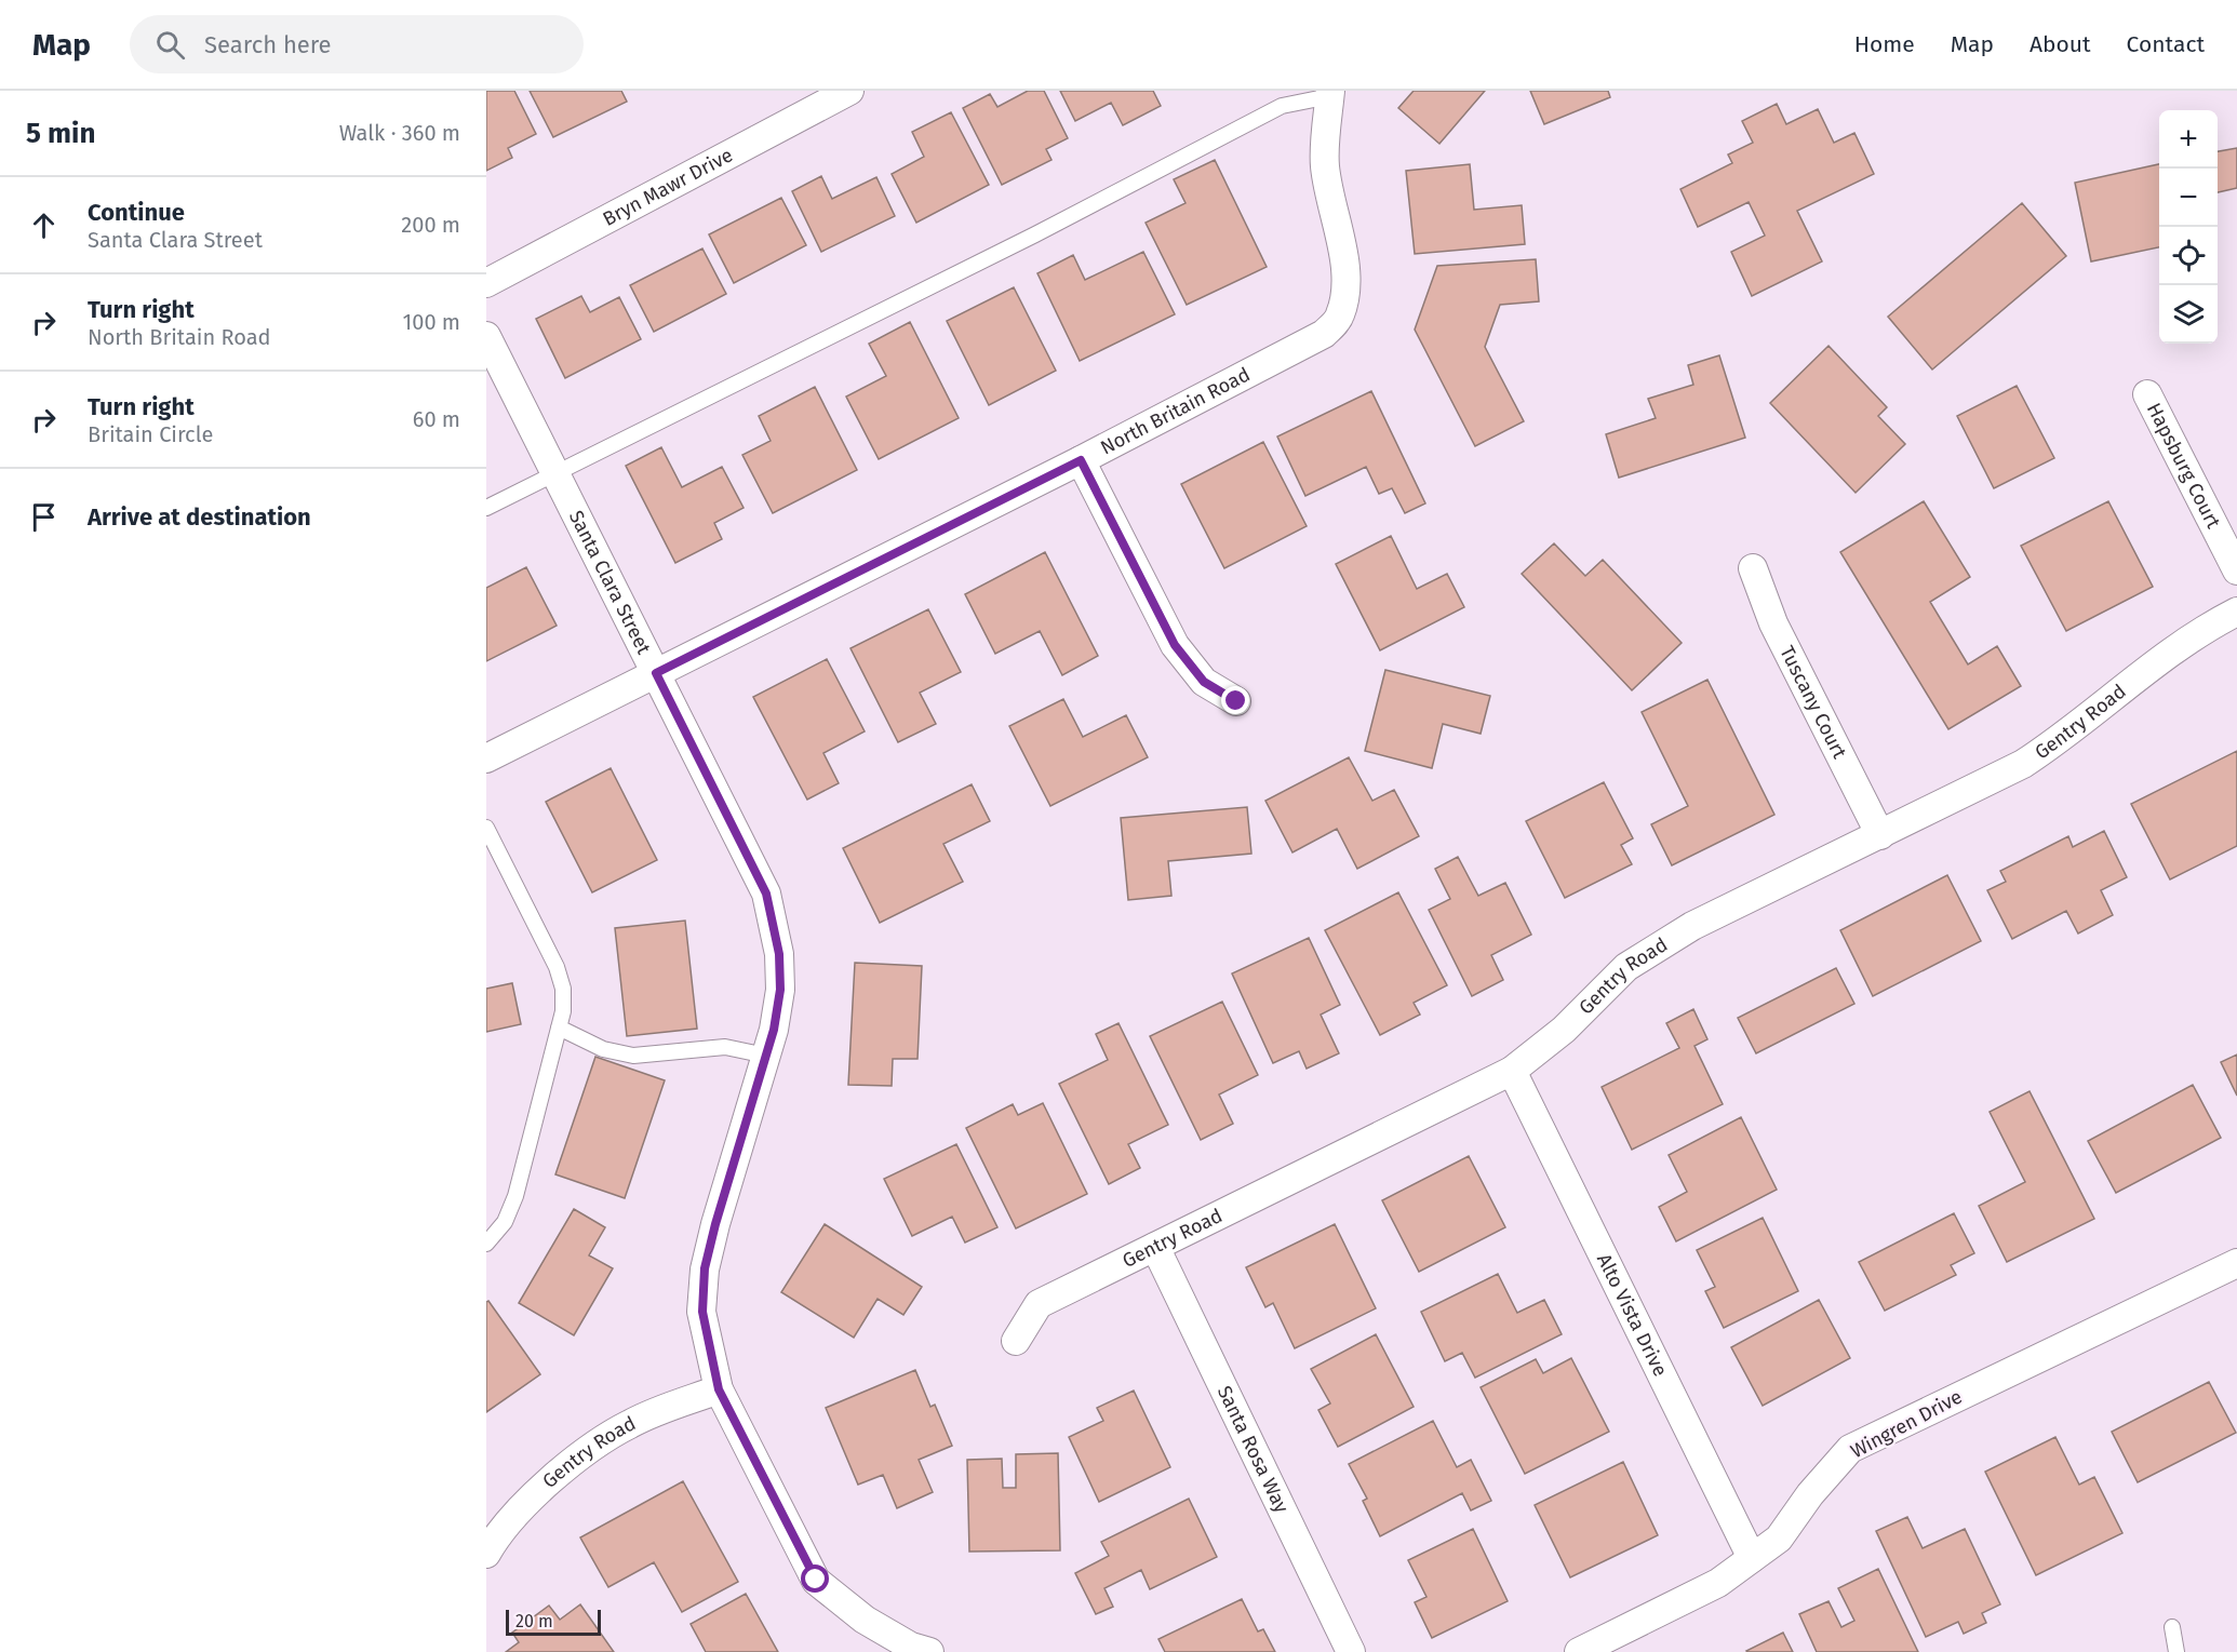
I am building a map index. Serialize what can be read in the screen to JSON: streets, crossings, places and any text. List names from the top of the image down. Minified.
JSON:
{"streets":{"street":["Bryn Mawr Drive","North Britain Road","Hapsburg Court","Santa Clara Street","Tuscany Court","Gentry Road","Alto Vista Drive","Wingren Drive","Santa Rosa Way"]},"crossings":[["North Britain Road","Santa Clara Street"],["Santa Clara Street","Gentry Road"],["Tuscany Court","Gentry Road"],["Gentry Road","Alto Vista Drive"],["Gentry Road","Santa Rosa Way"],["Alto Vista Drive","Wingren Drive"]],"scale_bar":"20 m","page":{"header":"Map","search":"Search here","nav":["Home","Map","About","Contact"],"heading":["5 min","Walk · 360 m"],"map_buttons":["+","−"],"list":[["Continue","Santa Clara Street","200 m"],["Turn right","North Britain Road","100 m"],["Turn right","Britain Circle","60 m"],"Arrive at destination"],"scale":"20 m"}}
